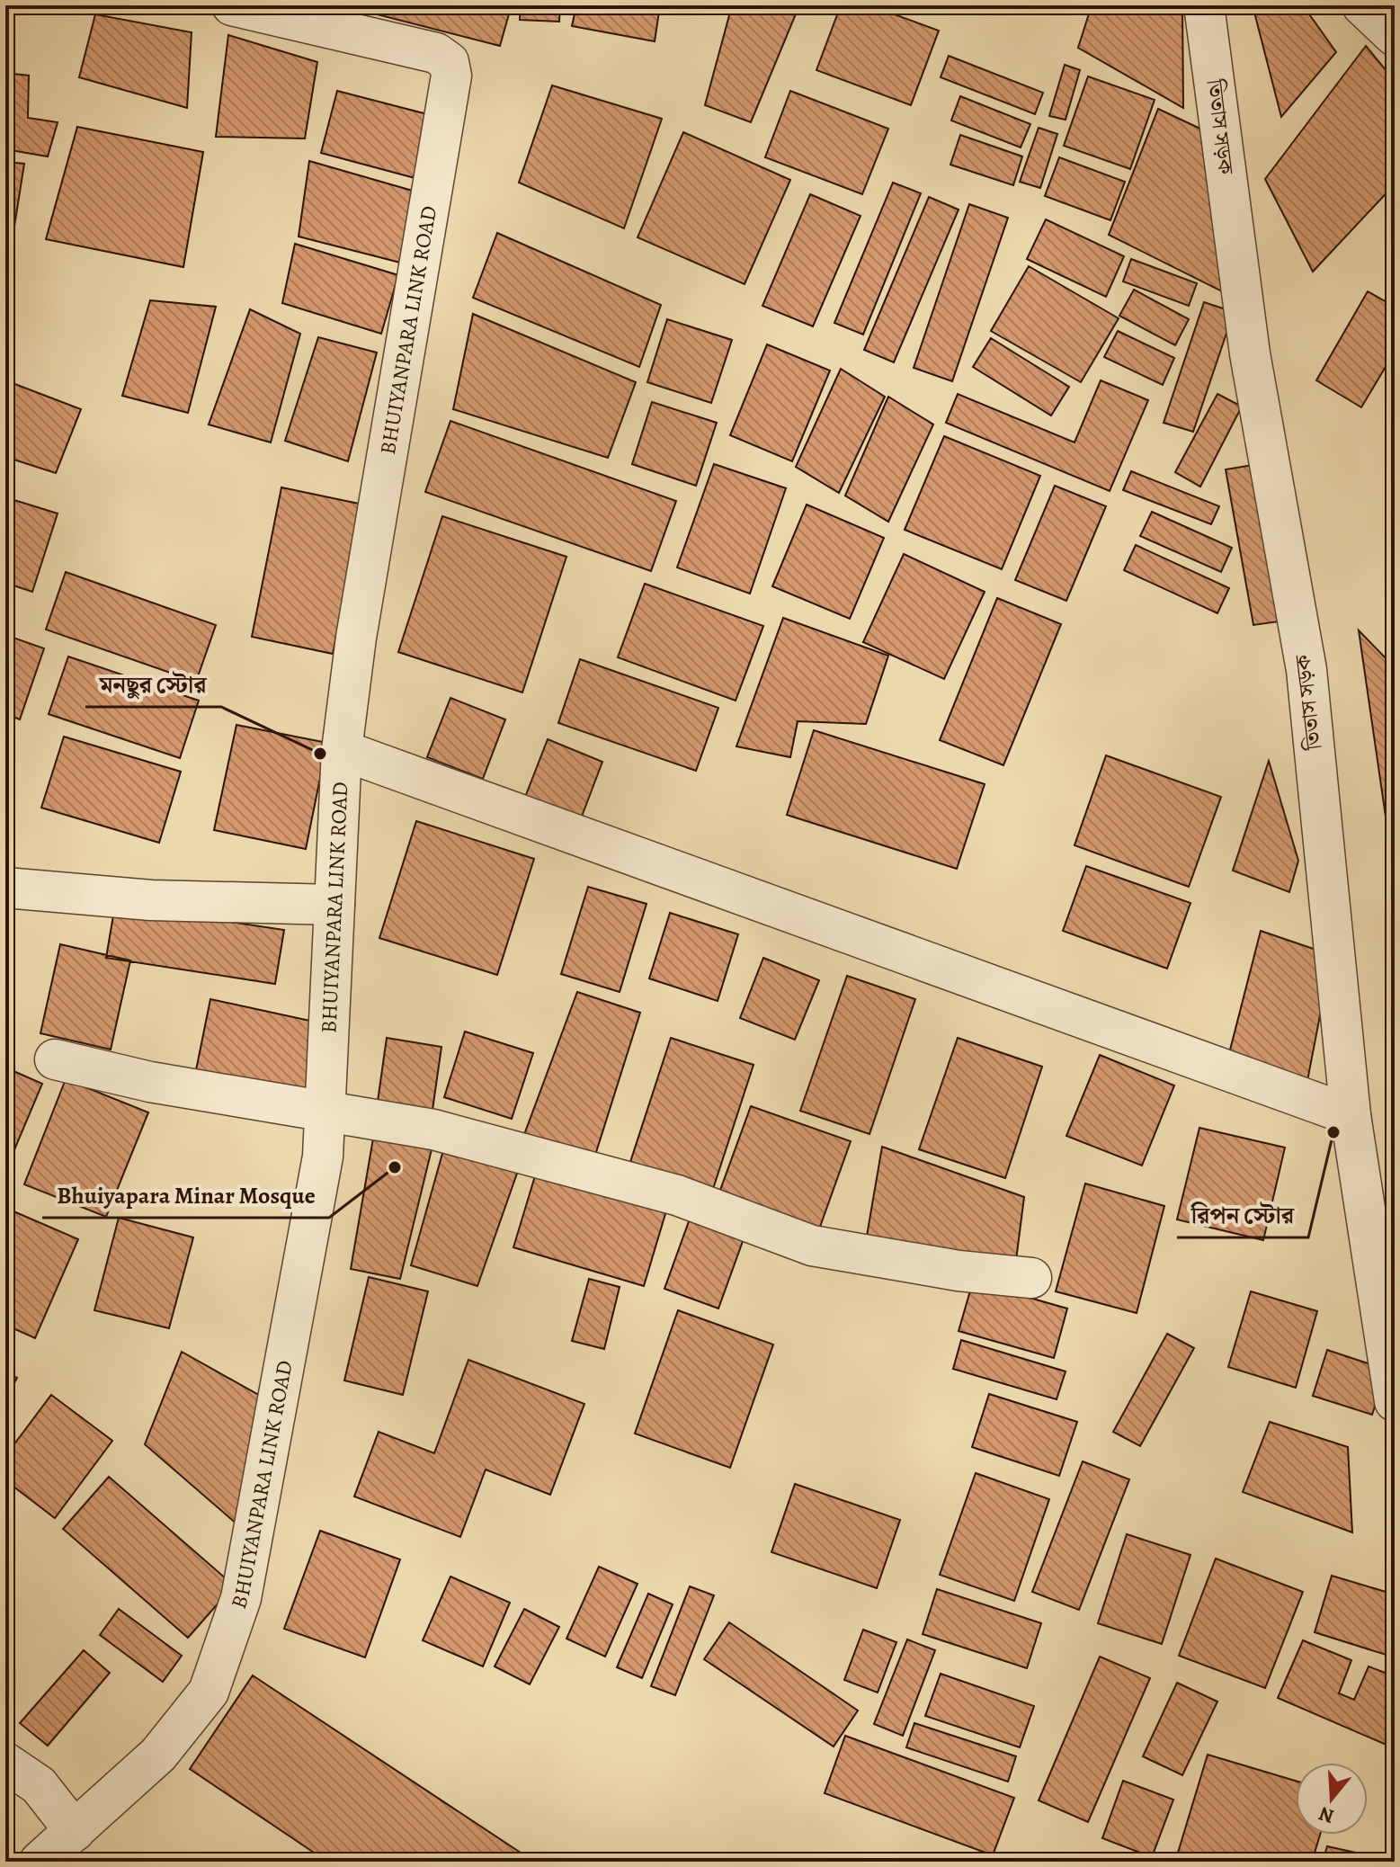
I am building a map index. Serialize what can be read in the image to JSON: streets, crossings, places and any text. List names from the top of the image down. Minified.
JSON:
{"streets":{"street":["তিতাস সড়ক","BHUIYANPARA LINK ROAD"]},"places":["মনছুর স্টোর","রিপন স্টোর","Bhuiyapara Minar Mosque"],"north":"bottom"}
